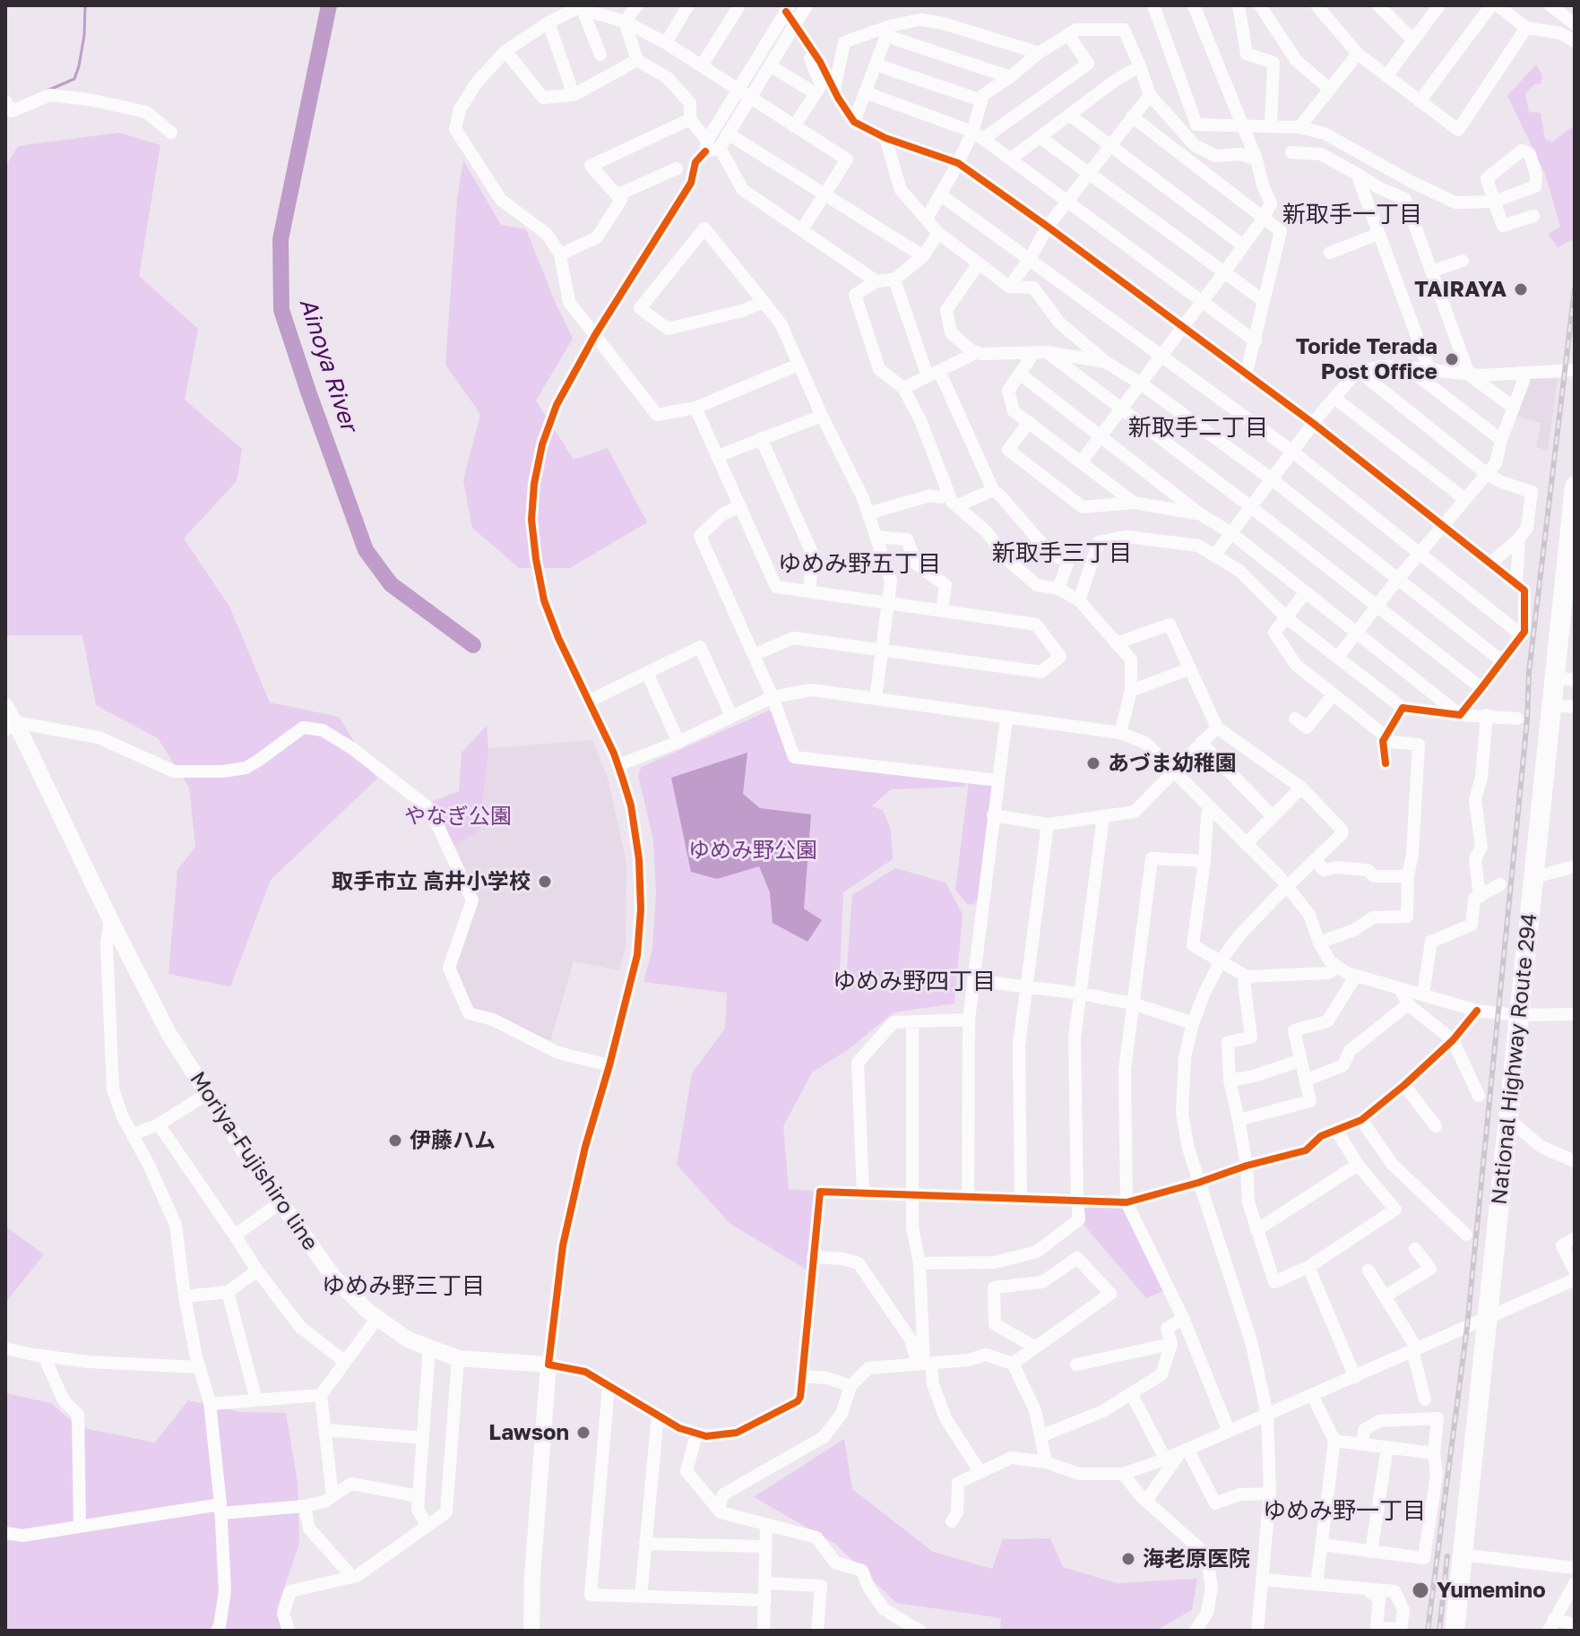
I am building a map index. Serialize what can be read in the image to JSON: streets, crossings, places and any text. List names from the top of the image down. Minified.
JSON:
{"streets":{"highway":["National Highway Route 294"],"main road":["Moriya-Fujishiro line"]},"districts":["新取手一丁目","新取手二丁目","新取手三丁目","ゆめみ野五丁目","ゆめみ野四丁目","ゆめみ野三丁目","ゆめみ野一丁目"],"water":["Ainoya River"],"parks":["やなぎ公園","ゆめみ野公園"],"places":["TAIRAYA","Toride Terada Post Office","あづま幼稚園","取手市立 高井小学校","伊藤ハム","Lawson","海老原医院","Yumemino"]}
